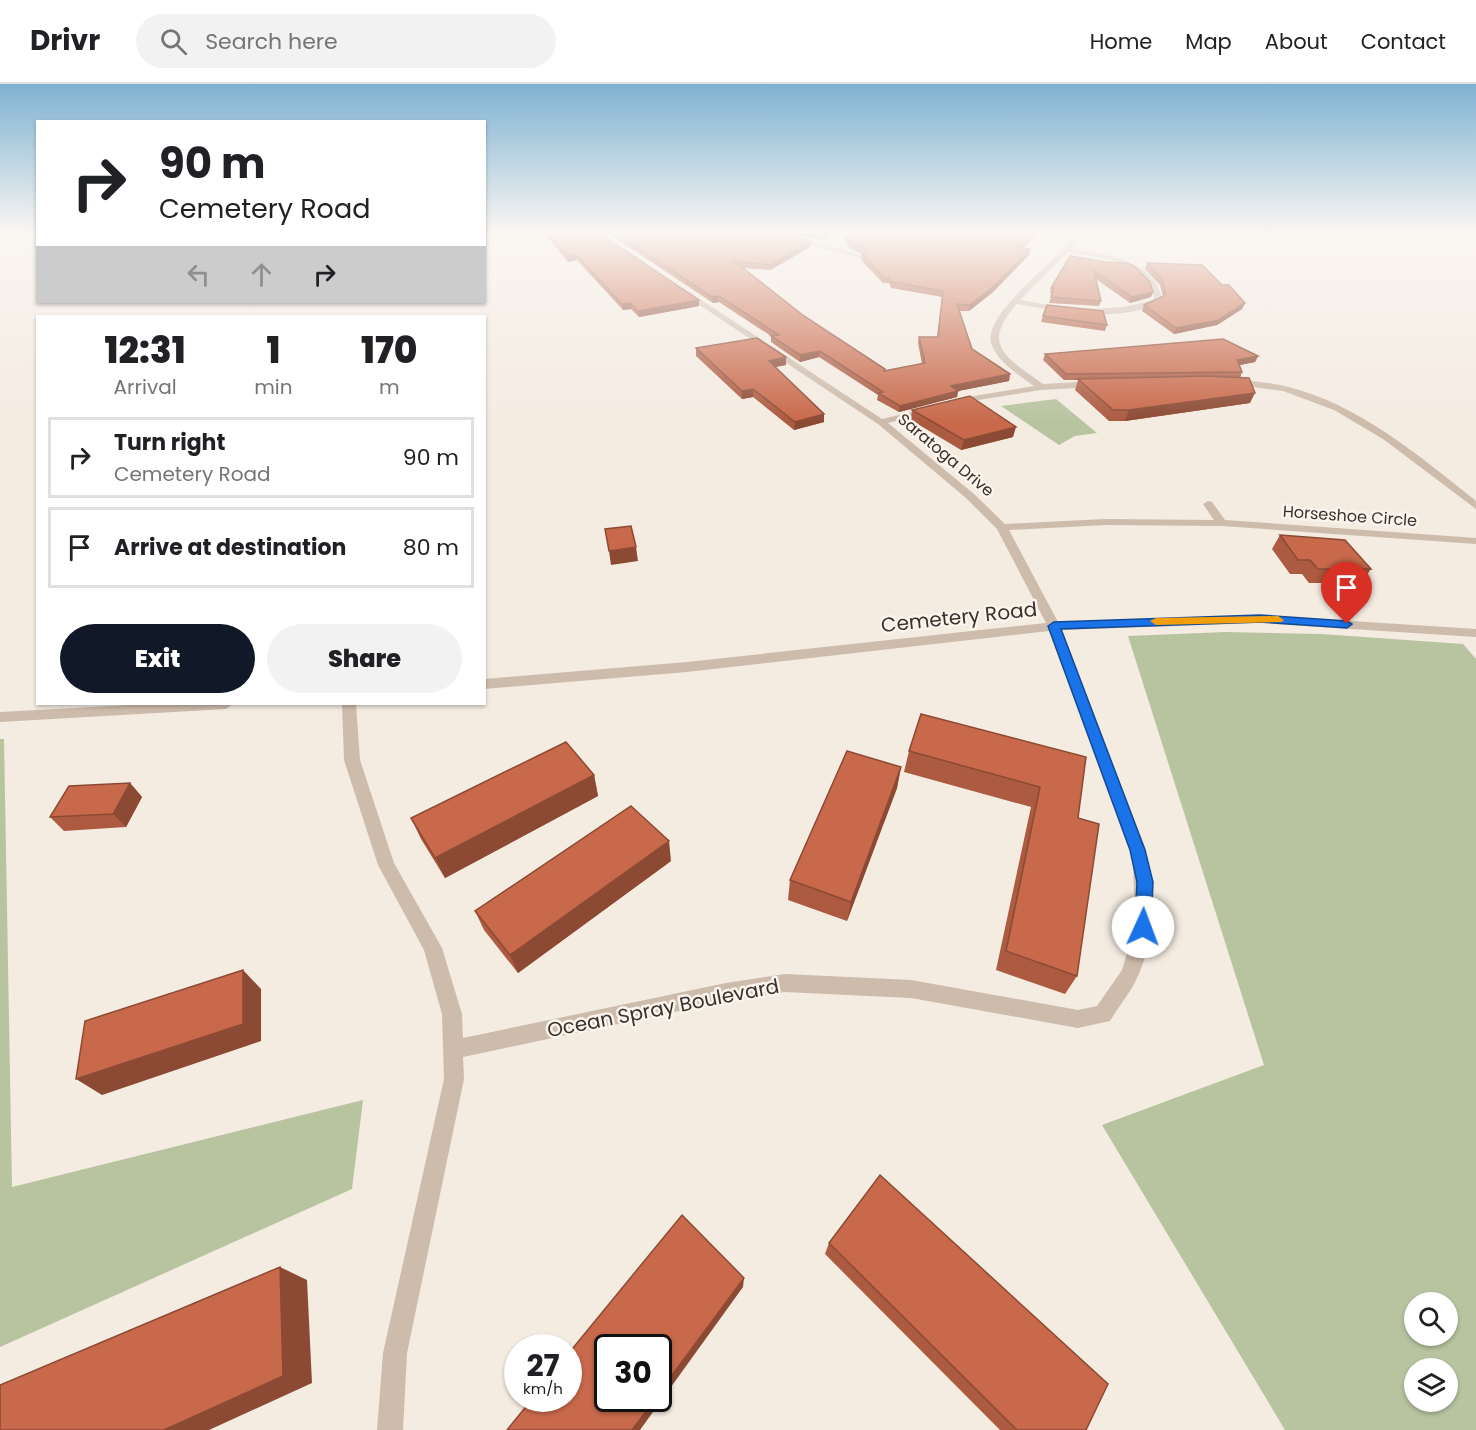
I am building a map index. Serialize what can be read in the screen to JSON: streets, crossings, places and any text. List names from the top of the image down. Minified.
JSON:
{"streets":{"street":["Saratoga Drive","Horseshoe Circle","Cemetery Road","Ocean Spray Boulevard"]},"crossings":[["Saratoga Drive","Horseshoe Circle"],["Saratoga Drive","Cemetery Road"],["Saratoga Drive","Ocean Spray Boulevard"],["Cemetery Road","Ocean Spray Boulevard"]],"page":{"header":"Drivr","search":"Search here","nav":["Home","Map","About","Contact"],"turn":["90 m","Cemetery Road"],"eta":["12:31","Arrival","1","min","170","m"],"list":[{"name":"Turn right","note":"Cemetery Road","value":"90 m"},{"name":"Arrive at destination","value":"80 m"}],"buttons":["Exit","Share"],"speed":"27 km/h","limit":"30"}}
